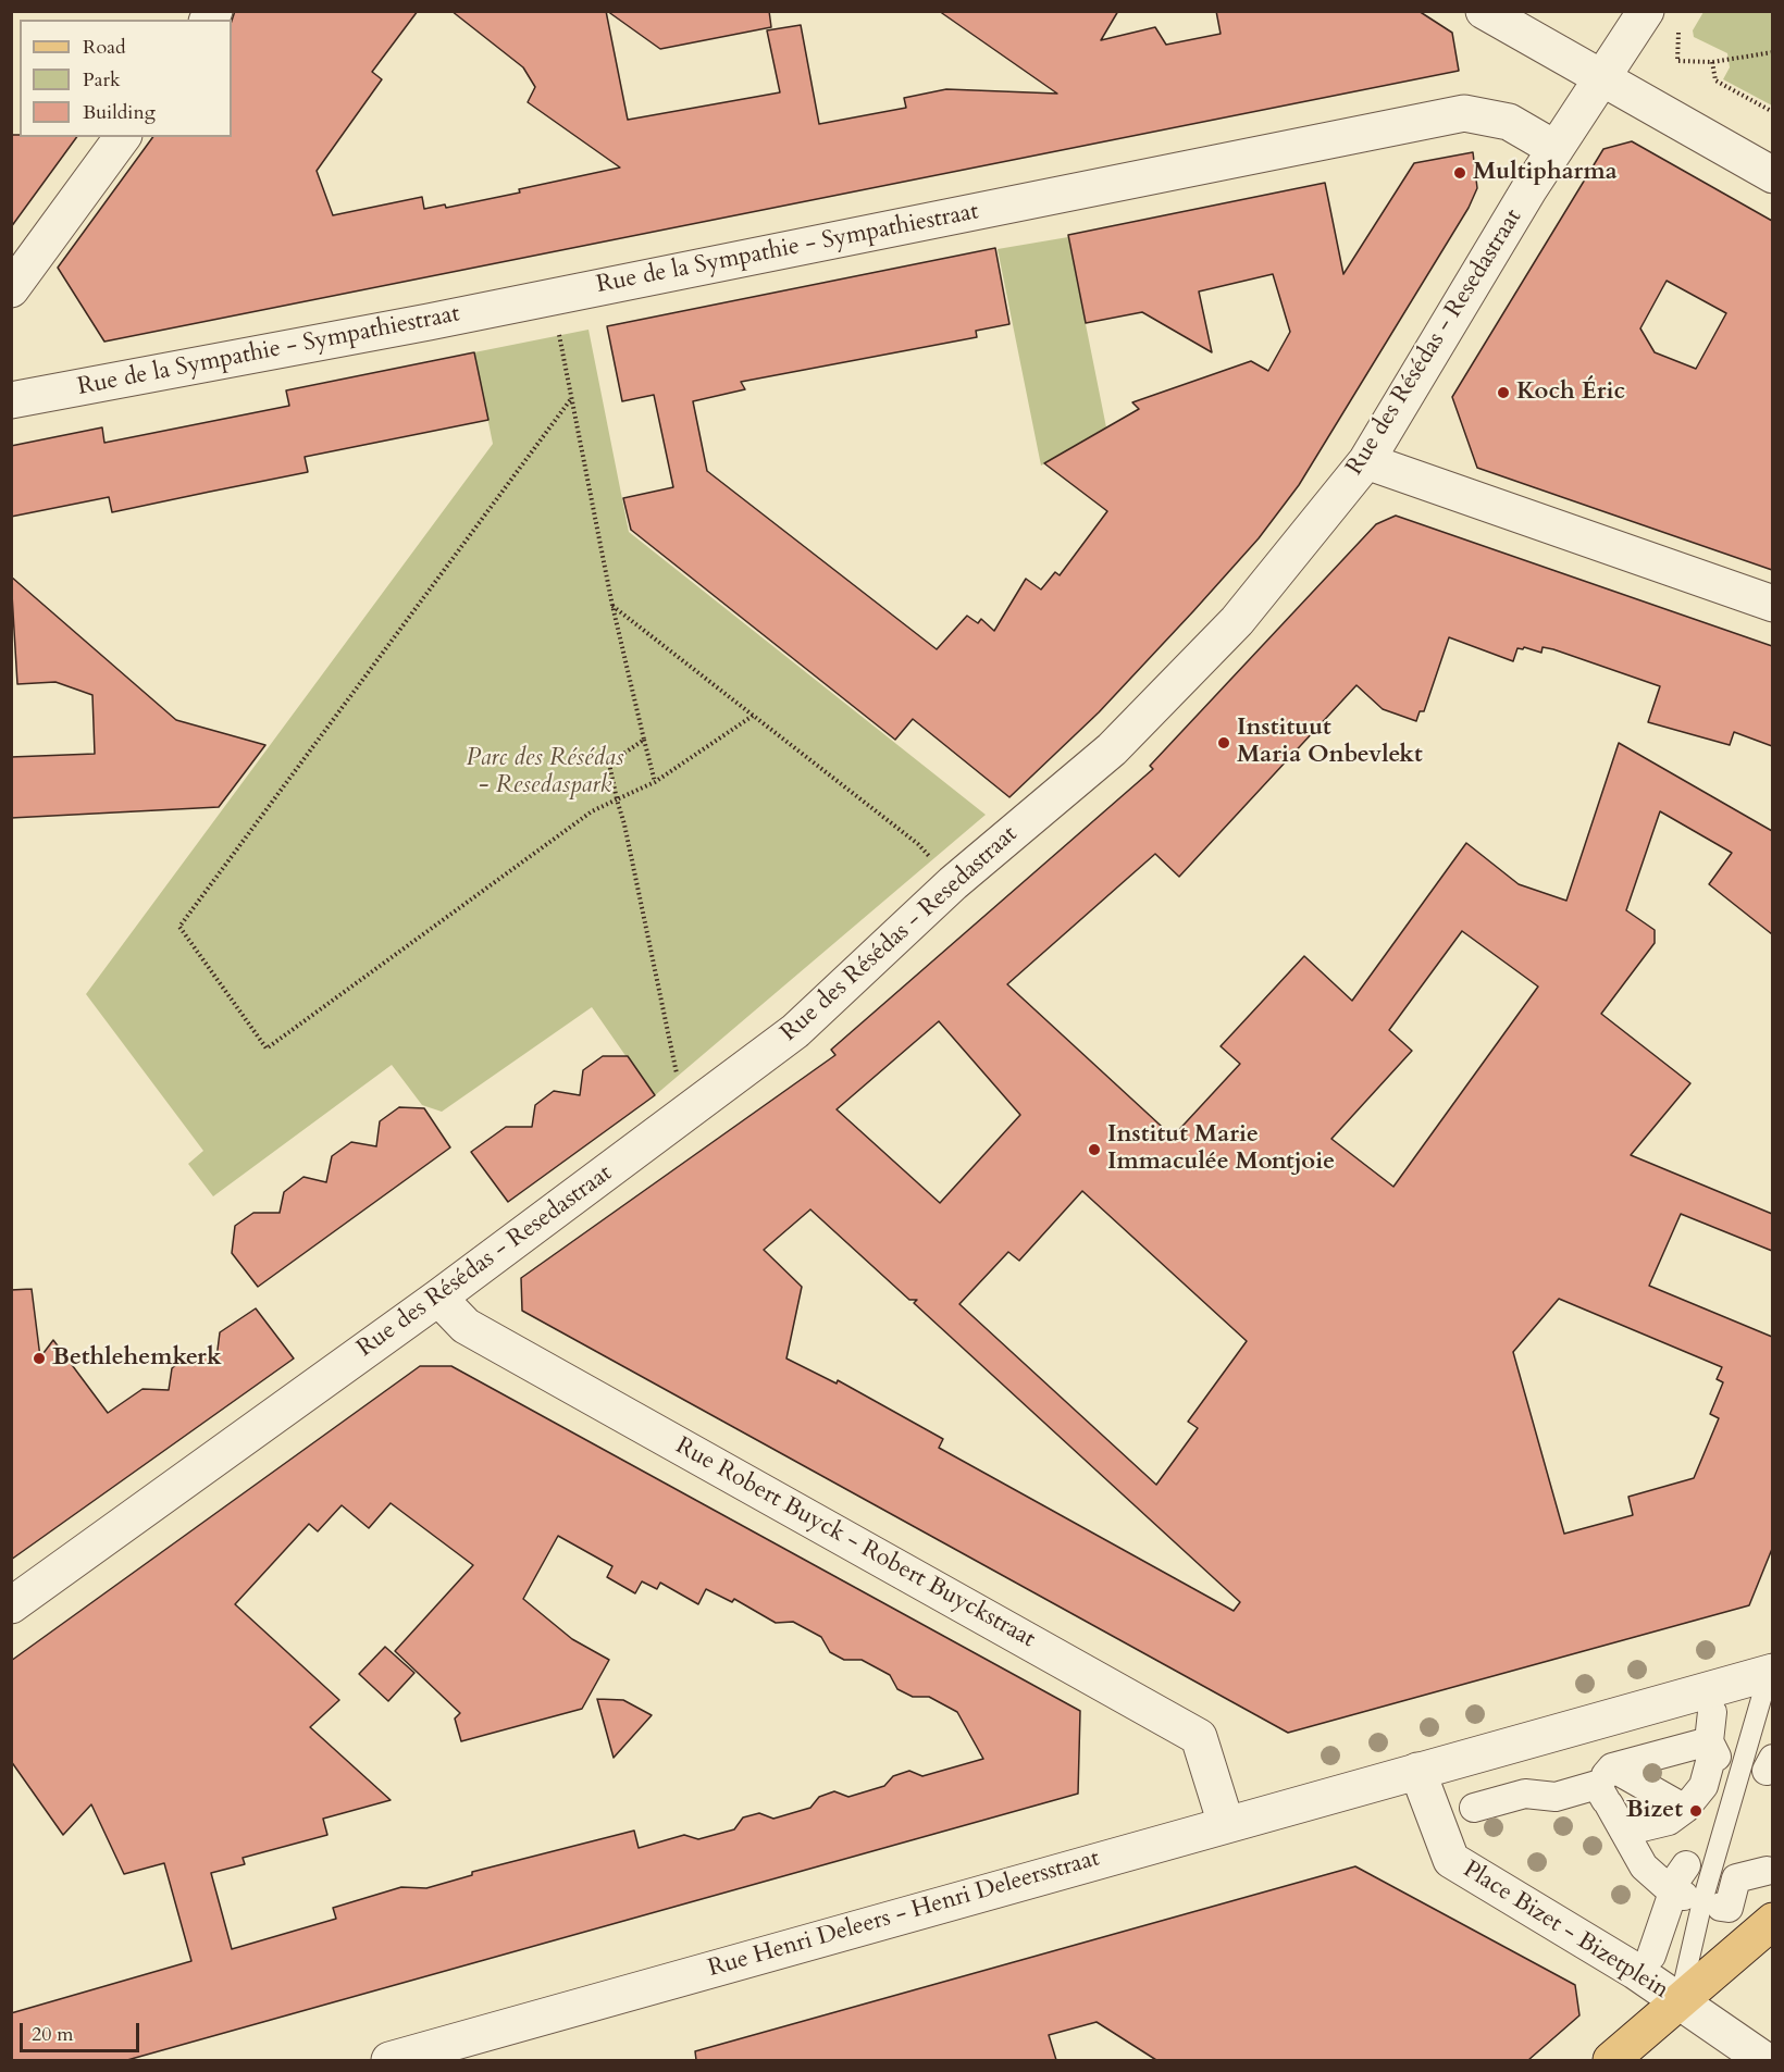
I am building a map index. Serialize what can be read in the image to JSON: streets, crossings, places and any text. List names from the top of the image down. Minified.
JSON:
{"streets":{"street":["Rue de la Sympathie - Sympathiestraat","Rue des Résédas - Resedastraat","Rue Robert Buyck - Robert Buyckstraat","Rue Henri Deleers - Henri Deleersstraat","Place Bizet - Bizetplein"]},"crossings":[["Rue de la Sympathie - Sympathiestraat","Rue des Résédas - Resedastraat"],["Rue des Résédas - Resedastraat","Rue Robert Buyck - Robert Buyckstraat"],["Rue Robert Buyck - Robert Buyckstraat","Rue Henri Deleers - Henri Deleersstraat"],["Rue Henri Deleers - Henri Deleersstraat","Place Bizet - Bizetplein"]],"parks":["Parc des Résédas - Resedaspark"],"places":["Multipharma","Koch Éric","Instituut Maria Onbevlekt","Institut Marie Immaculée Montjoie","Bethlehemkerk","Bizet"],"legend":["Road","Park","Building"],"scale_bar":"20 m"}
